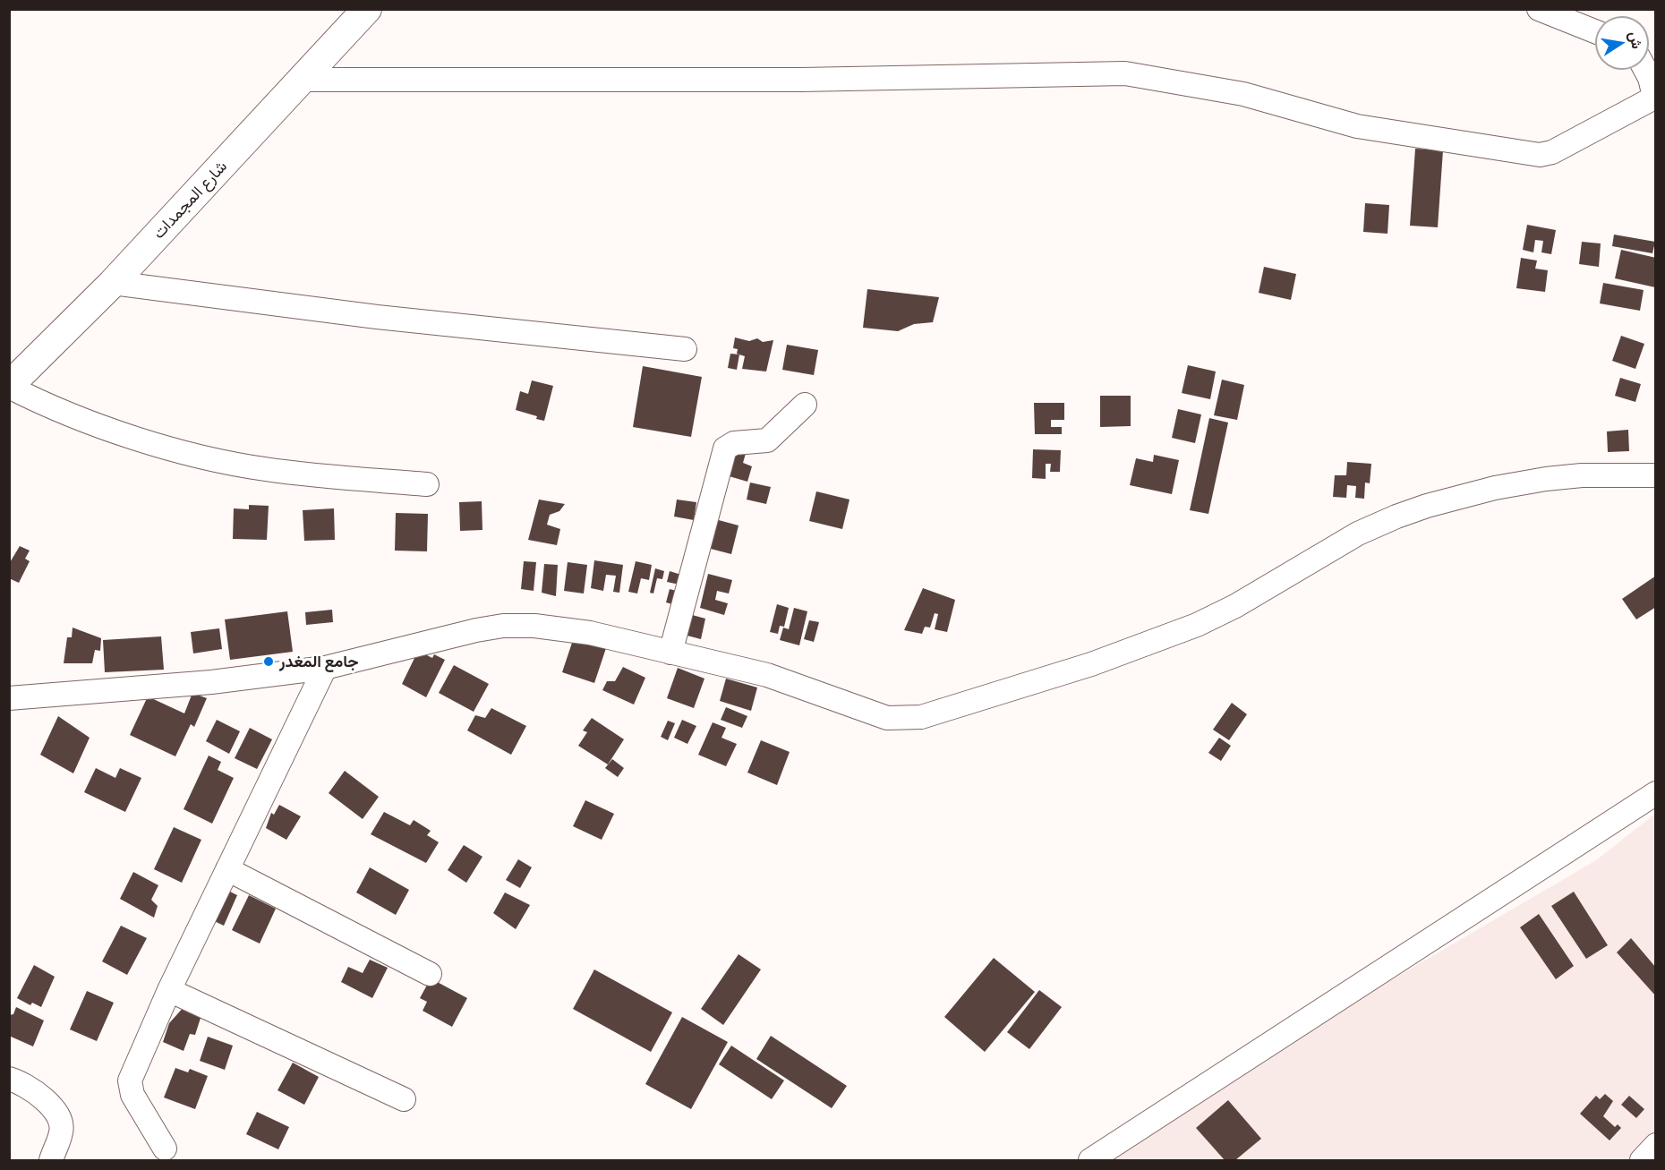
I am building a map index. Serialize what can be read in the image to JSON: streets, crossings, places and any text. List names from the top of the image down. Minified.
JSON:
{"streets":{"main road":["شارع المجمدات"]},"places":["جامع المغدر"],"north":"right"}
